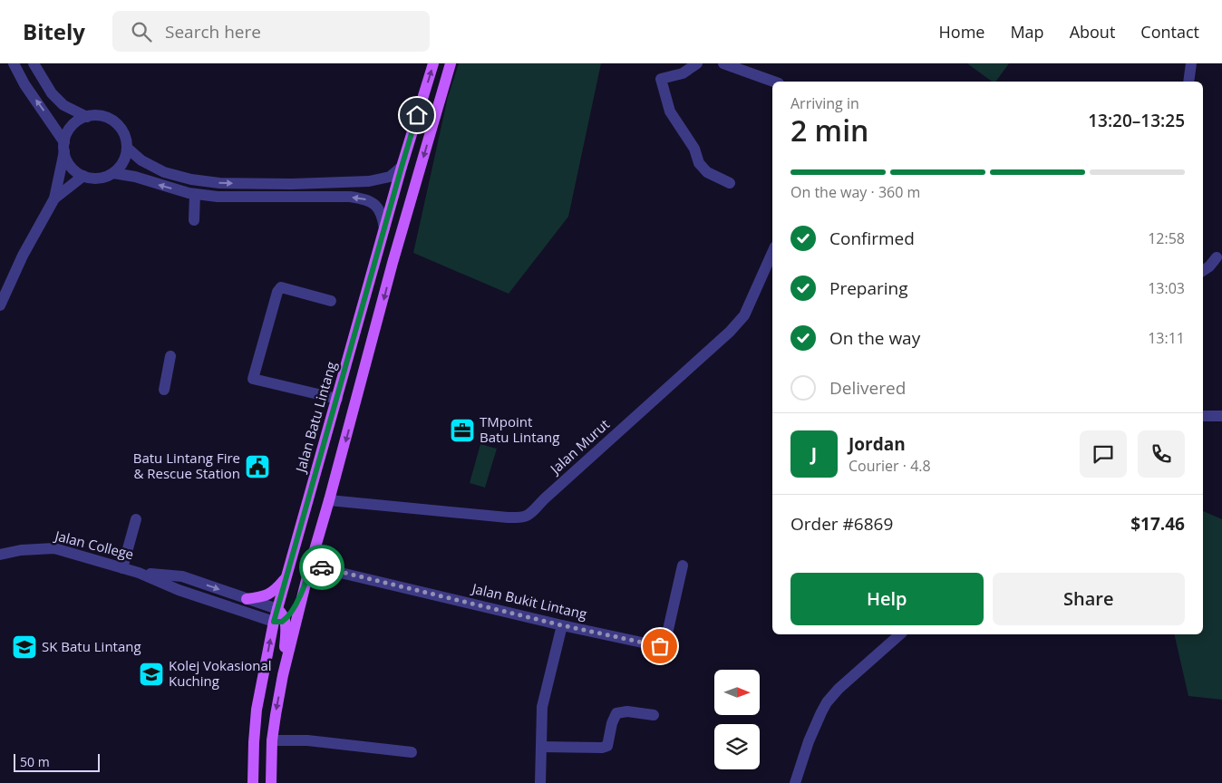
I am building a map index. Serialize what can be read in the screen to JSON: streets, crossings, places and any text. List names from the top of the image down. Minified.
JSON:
{"streets":{"main road":["Jalan Batu Lintang"],"street":["Jalan Murut","Jalan College","Jalan Bukit Lintang"]},"crossings":[["Jalan Batu Lintang","Jalan College"]],"places":{"office":["TMpoint Batu Lintang"],"public building":["Batu Lintang Fire & Rescue Station"],"school or university":["SK Batu Lintang","Kolej Vokasional Kuching"]},"scale_bar":"50 m","north":"right","page":{"header":"Bitely","search":"Search here","nav":["Home","Map","About","Contact"],"heading":["2 min","Arriving in","13:20–13:25"],"panel":["Jordan","Courier · 4.8","Order #6869","$17.46"],"bar":"On the way · 360 m","list":[["Confirmed","12:58"],["Preparing","13:03"],["On the way","13:11"],"Delivered"],"round":"J","buttons":["Help","Share"],"scale":"50 m"}}
